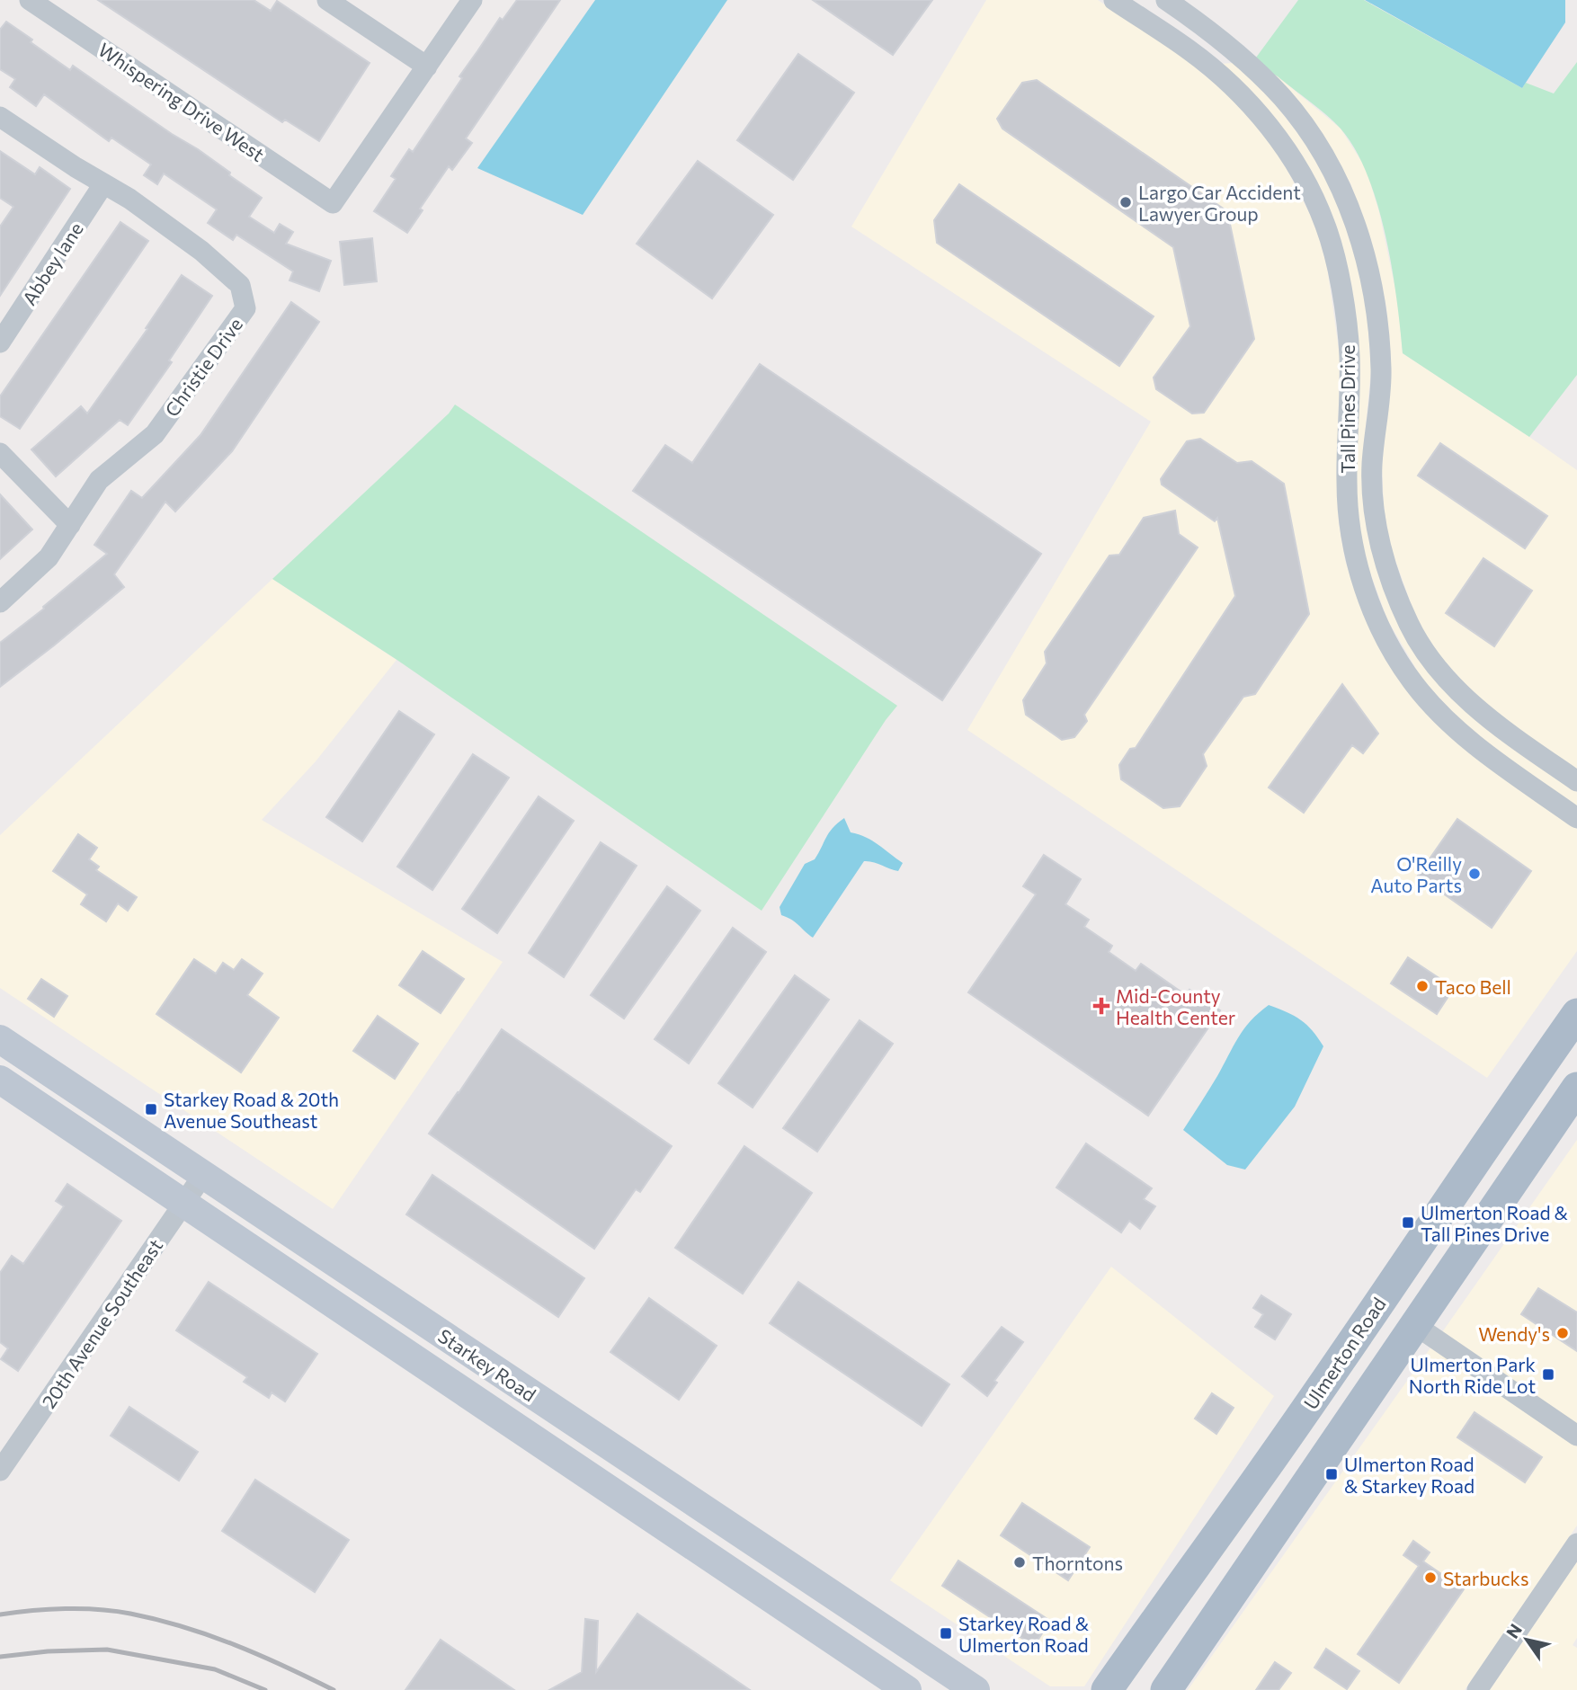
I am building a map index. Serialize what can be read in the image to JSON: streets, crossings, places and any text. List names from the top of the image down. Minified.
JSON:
{"streets":{"main road":["Ulmerton Road","Starkey Road"],"street":["Whispering Drive West","Abbey lane","Christie Drive","Tall Pines Drive","20th Avenue Southeast"]},"crossings":[["Abbey lane","Christie Drive"],["20th Avenue Southeast","Starkey Road"]],"places":{"other":["Largo Car Accident Lawyer Group","O'Reilly Auto Parts","Taco Bell","Wendy's","Thorntons","Starbucks"],"health":["Mid-County Health Center"],"transit":["Starkey Road & 20th Avenue Southeast","Ulmerton Road & Tall Pines Drive","Ulmerton Park North Ride Lot","Ulmerton Road & Starkey Road","Starkey Road & Ulmerton Road"]},"north":"top left"}
